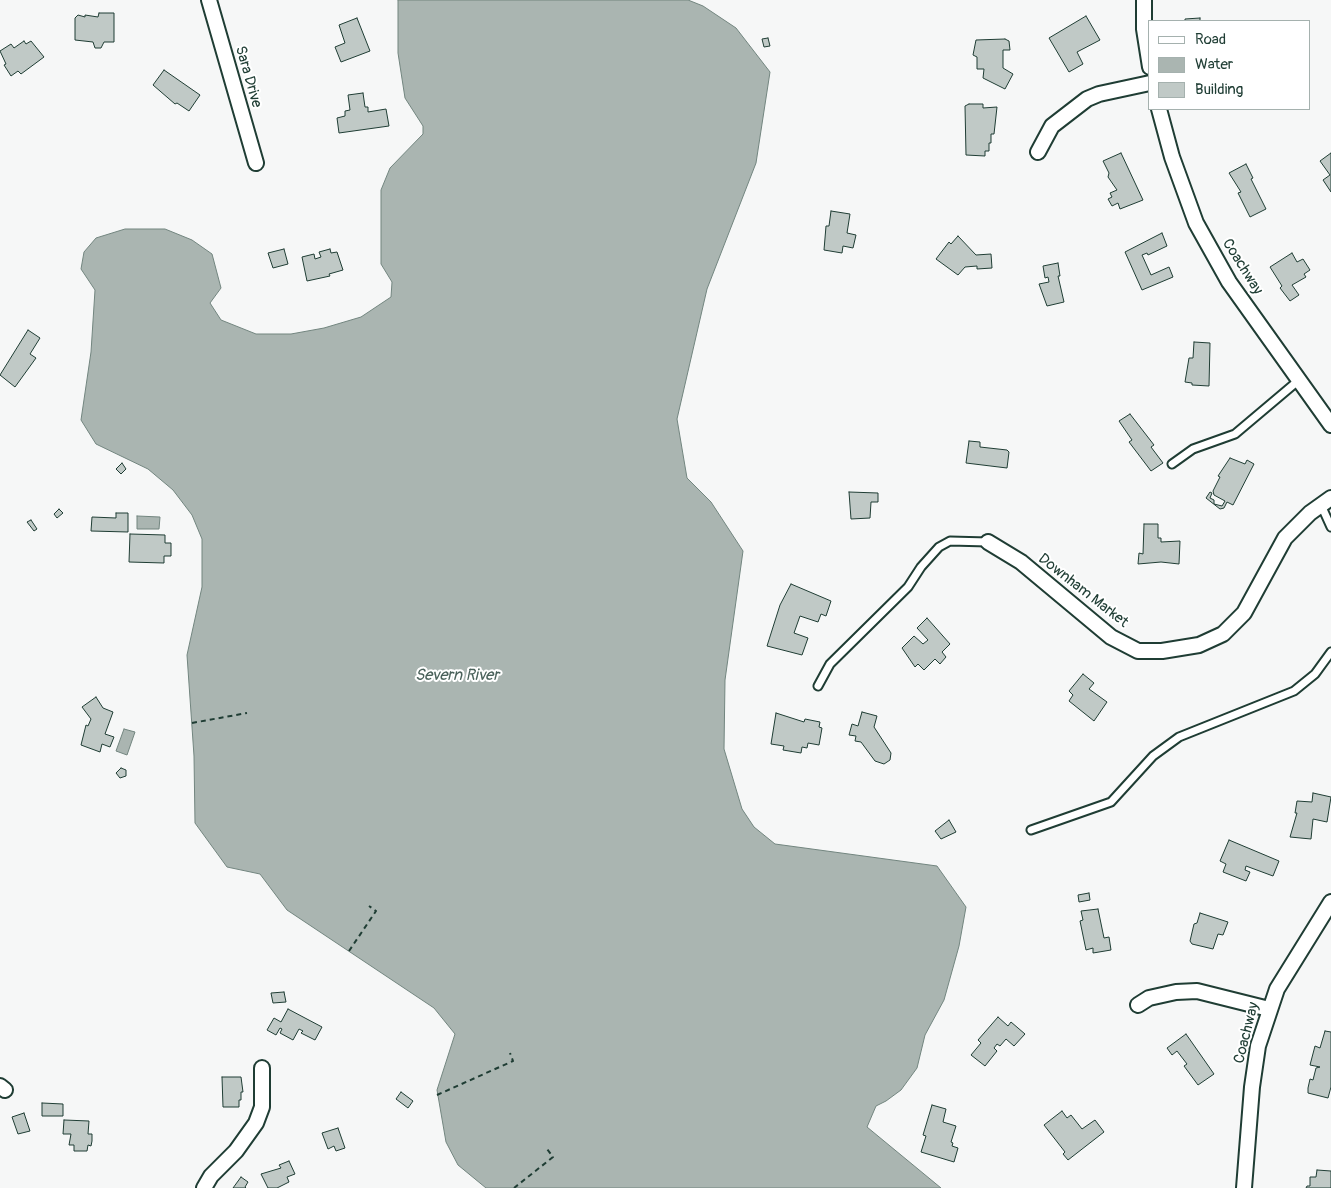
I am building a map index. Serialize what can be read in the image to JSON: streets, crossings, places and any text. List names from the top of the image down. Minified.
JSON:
{"streets":{"street":["Sara Drive","Coachway","Downham Market"]},"water":["Severn River"],"legend":["Road","Water","Building"]}
